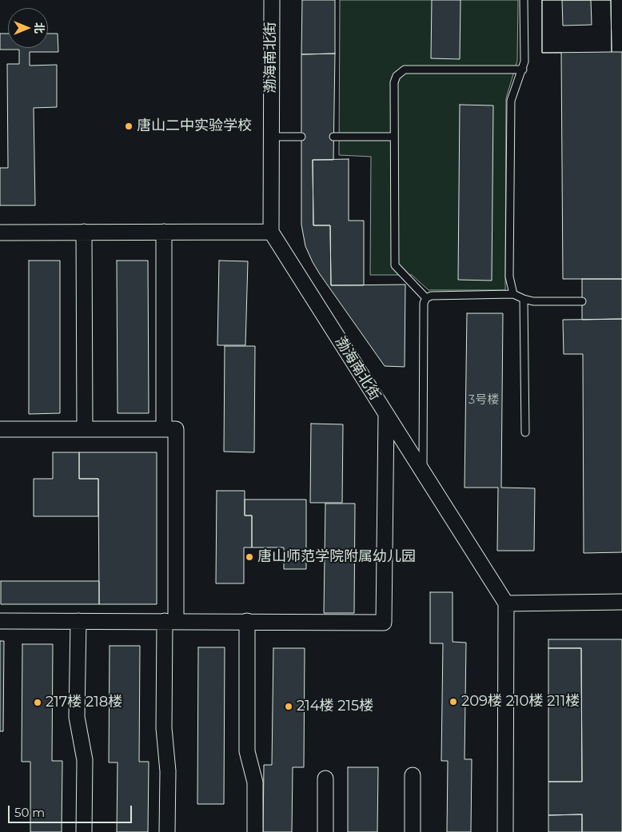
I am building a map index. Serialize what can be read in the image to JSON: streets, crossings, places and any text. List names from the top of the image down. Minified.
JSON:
{"streets":{"street":["渤海南北街"]},"places":["唐山二中实验学校","唐山师范学院附属幼儿园","209楼 210楼 211楼","217楼 218楼","214楼 215楼"],"house_numbers":["3号楼"],"scale_bar":"50 m","north":"right"}
